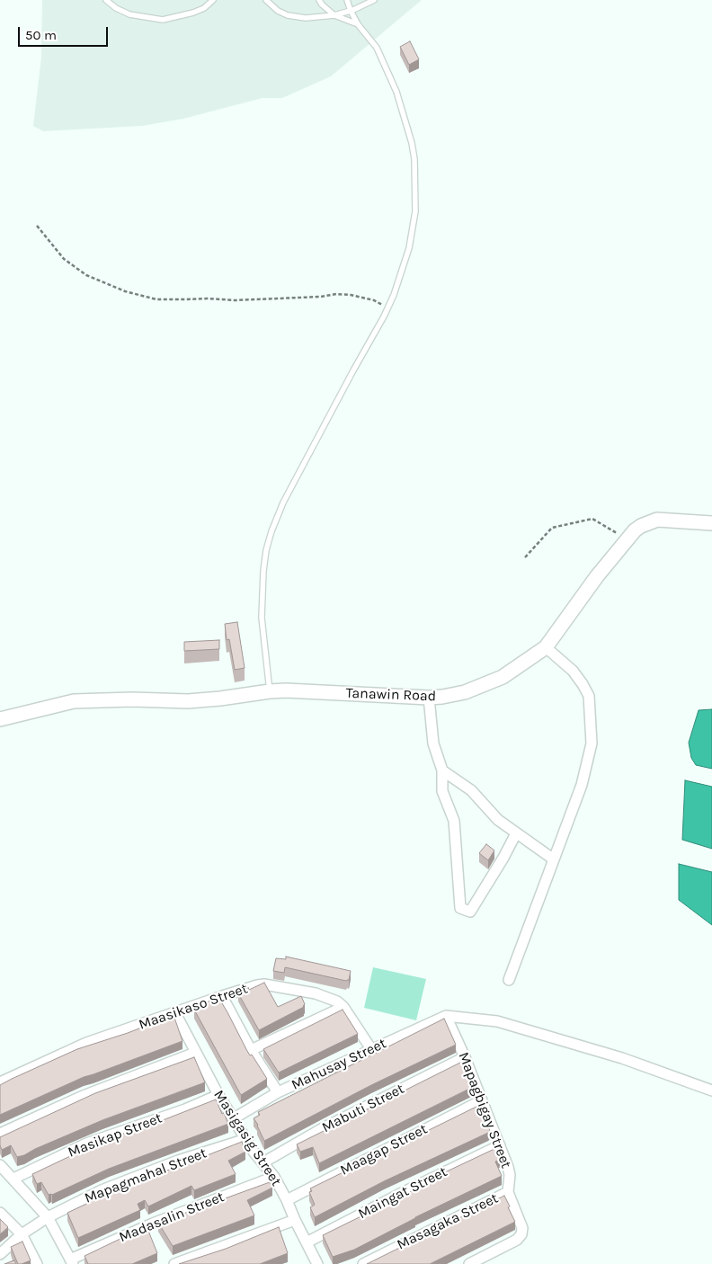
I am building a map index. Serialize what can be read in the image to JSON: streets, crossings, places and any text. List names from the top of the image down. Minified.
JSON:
{"streets":{"street":["Tanawin Road","Maasikaso Street","Mahusay Street","Mabuti Street","Mapagbigay Street","Masikap Street","Masigasig Street","Maagap Street","Mapagmahal Street","Maingat Street","Madasalin Street","Masagaka Street"]},"crossings":[["Maasikaso Street","Mahusay Street"],["Maasikaso Street","Masigasig Street"],["Mahusay Street","Mapagbigay Street"],["Mahusay Street","Masigasig Street"],["Mabuti Street","Mapagbigay Street"],["Mabuti Street","Masigasig Street"],["Mapagbigay Street","Maagap Street"],["Mapagbigay Street","Maingat Street"],["Mapagbigay Street","Masagaka Street"],["Masikap Street","Masigasig Street"],["Masigasig Street","Maagap Street"],["Masigasig Street","Mapagmahal Street"],["Masigasig Street","Maingat Street"],["Masigasig Street","Madasalin Street"]],"scale_bar":"50 m"}
